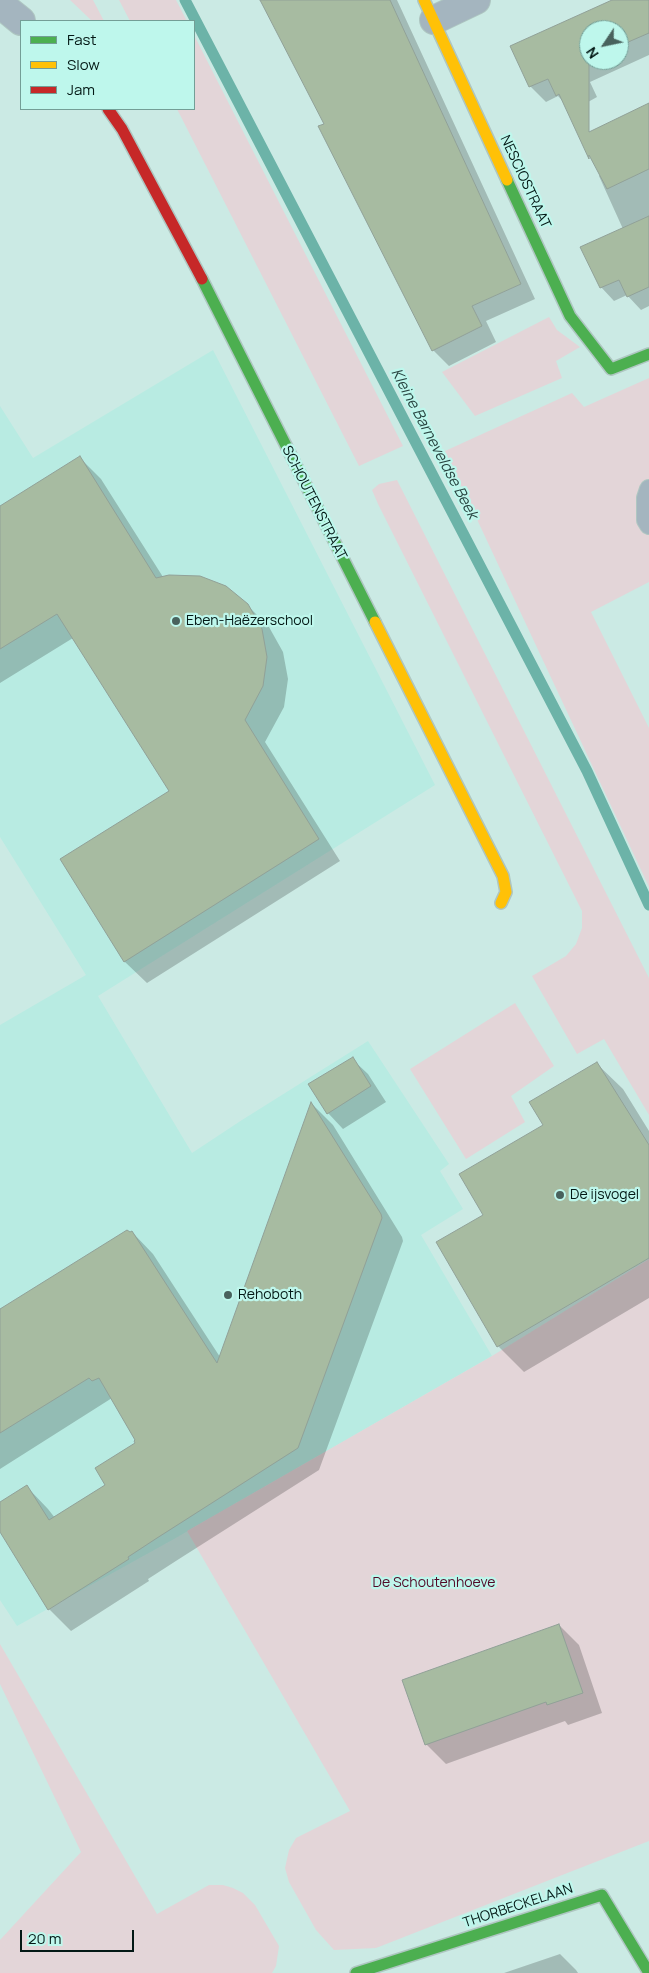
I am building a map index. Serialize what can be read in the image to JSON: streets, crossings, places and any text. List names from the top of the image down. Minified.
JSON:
{"streets":{"street":["NESCIOSTRAAT","SCHOUTENSTRAAT","THORBECKELAAN"]},"water":["Kleine Barneveldse Beek"],"parks":["De Schoutenhoeve"],"places":["Eben-Haëzerschool","De ijsvogel","Rehoboth"],"legend":["Fast","Slow","Jam"],"scale_bar":"20 m","north":"bottom left"}
